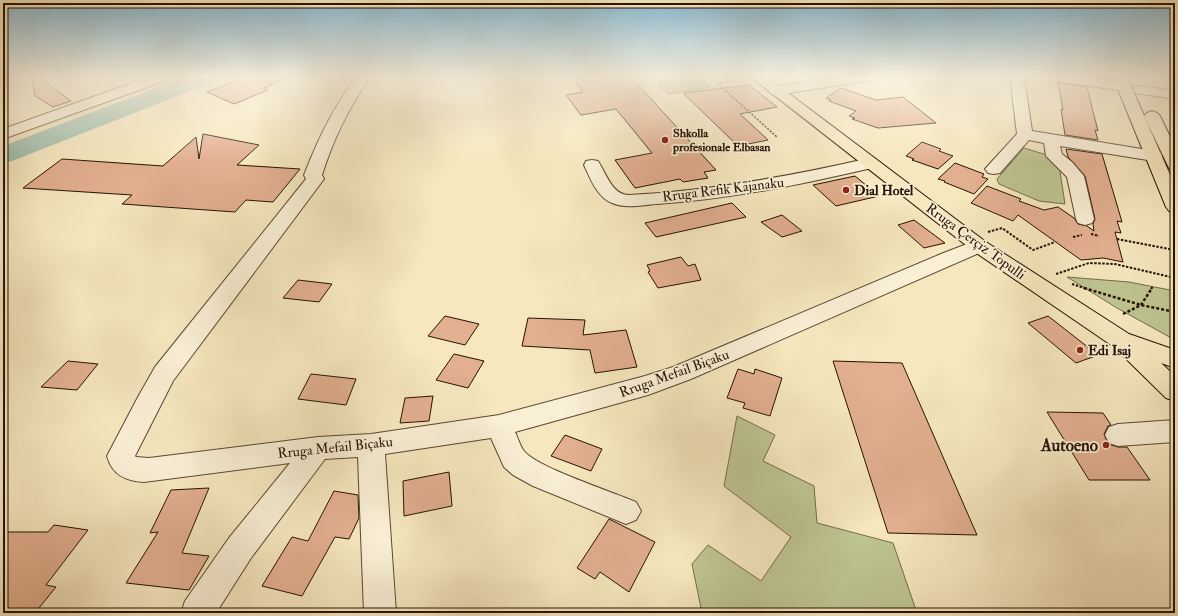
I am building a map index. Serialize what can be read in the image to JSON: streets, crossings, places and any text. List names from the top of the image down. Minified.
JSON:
{"streets":{"main road":["Rruga Çerçiz Topulli"],"street":["Rruga Refik Kajanaku","Rruga Mefail Biçaku"]},"crossings":[["Rruga Refik Kajanaku","Rruga Çerçiz Topulli"],["Rruga Çerçiz Topulli","Rruga Mefail Biçaku"]],"places":["Shkolla profesionale Elbasan","Dial Hotel","Edi Isaj","Autoeno"]}
